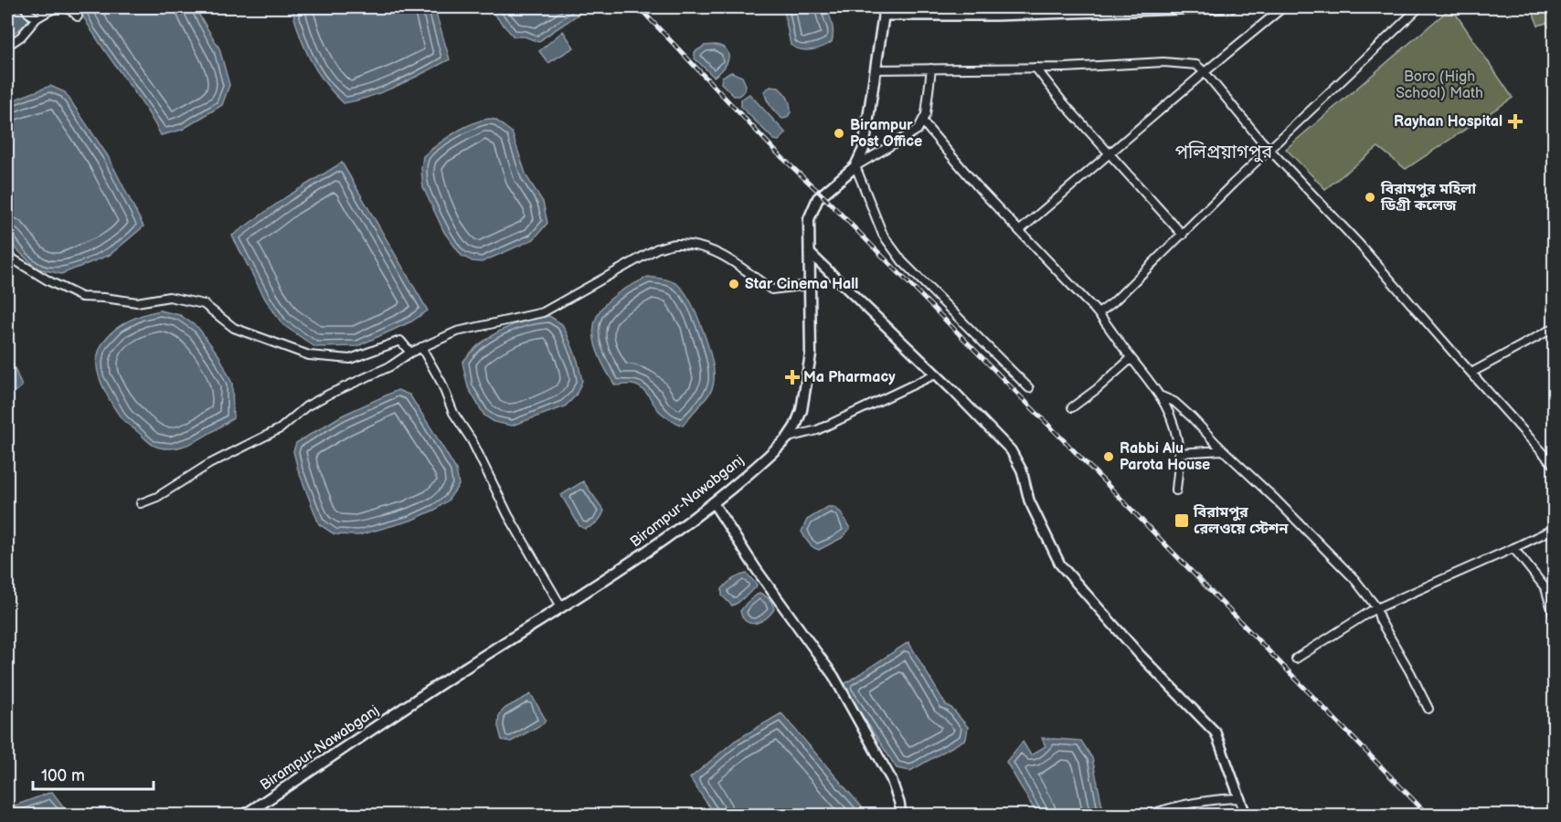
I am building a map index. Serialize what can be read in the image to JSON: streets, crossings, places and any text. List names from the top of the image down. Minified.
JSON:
{"streets":{"main road":["Birampur-Nawabganj"]},"districts":["পলিপ্রয়াগপুর"],"parks":["Boro (High School) Math"],"places":{"health":["Rayhan Hospital","Ma Pharmacy"],"other":["Birampur Post Office","বিরামপুর মহিলা ডিগ্রী কলেজ","Star Cinema Hall","Rabbi Alu Parota House"],"transit":["বিরামপুর রেলওয়ে স্টেশন"]},"scale_bar":"100 m"}
